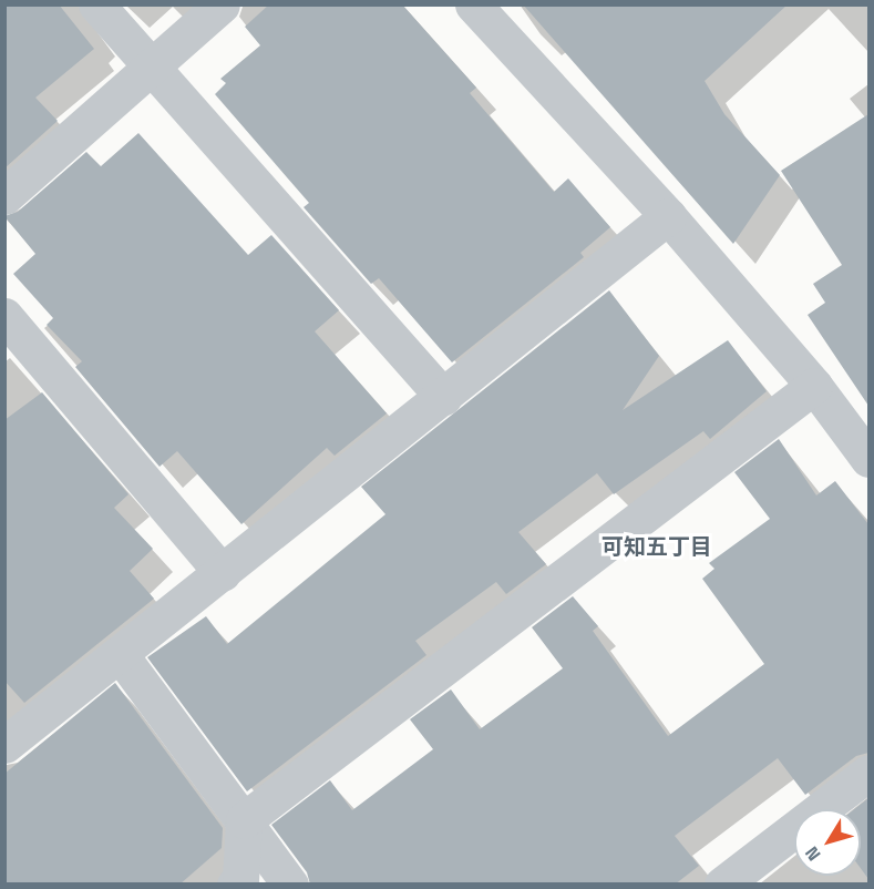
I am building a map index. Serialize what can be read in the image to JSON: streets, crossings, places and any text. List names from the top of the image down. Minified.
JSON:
{"districts":["可知五丁目"],"north":"bottom left"}
